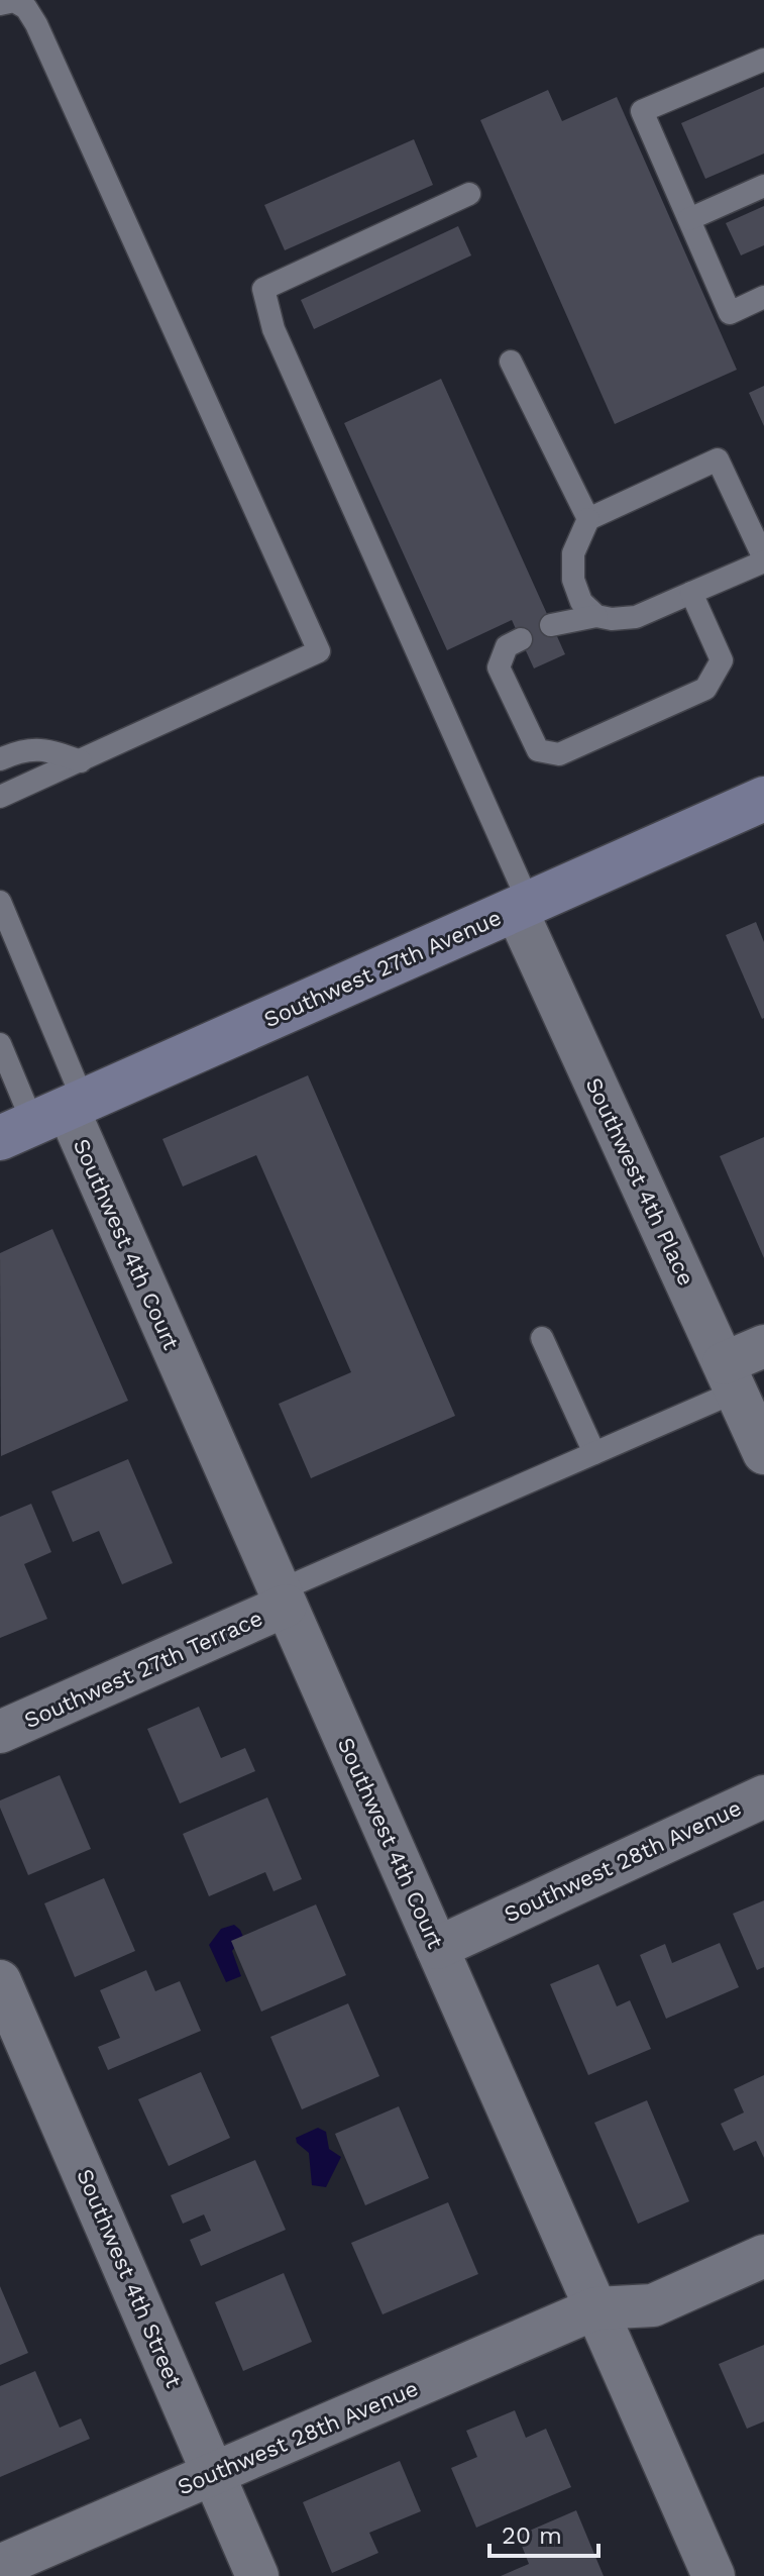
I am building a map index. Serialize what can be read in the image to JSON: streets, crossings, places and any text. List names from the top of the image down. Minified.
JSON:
{"streets":{"street":["Southwest 27th Avenue","Southwest 4th Place","Southwest 4th Court","Southwest 27th Terrace","Southwest 28th Avenue","Southwest 4th Street"]},"crossings":[["Southwest 27th Avenue","Southwest 4th Place"],["Southwest 27th Avenue","Southwest 4th Court"],["Southwest 4th Court","Southwest 27th Terrace"],["Southwest 4th Court","Southwest 28th Avenue"],["Southwest 28th Avenue","Southwest 4th Street"]],"scale_bar":"20 m"}
